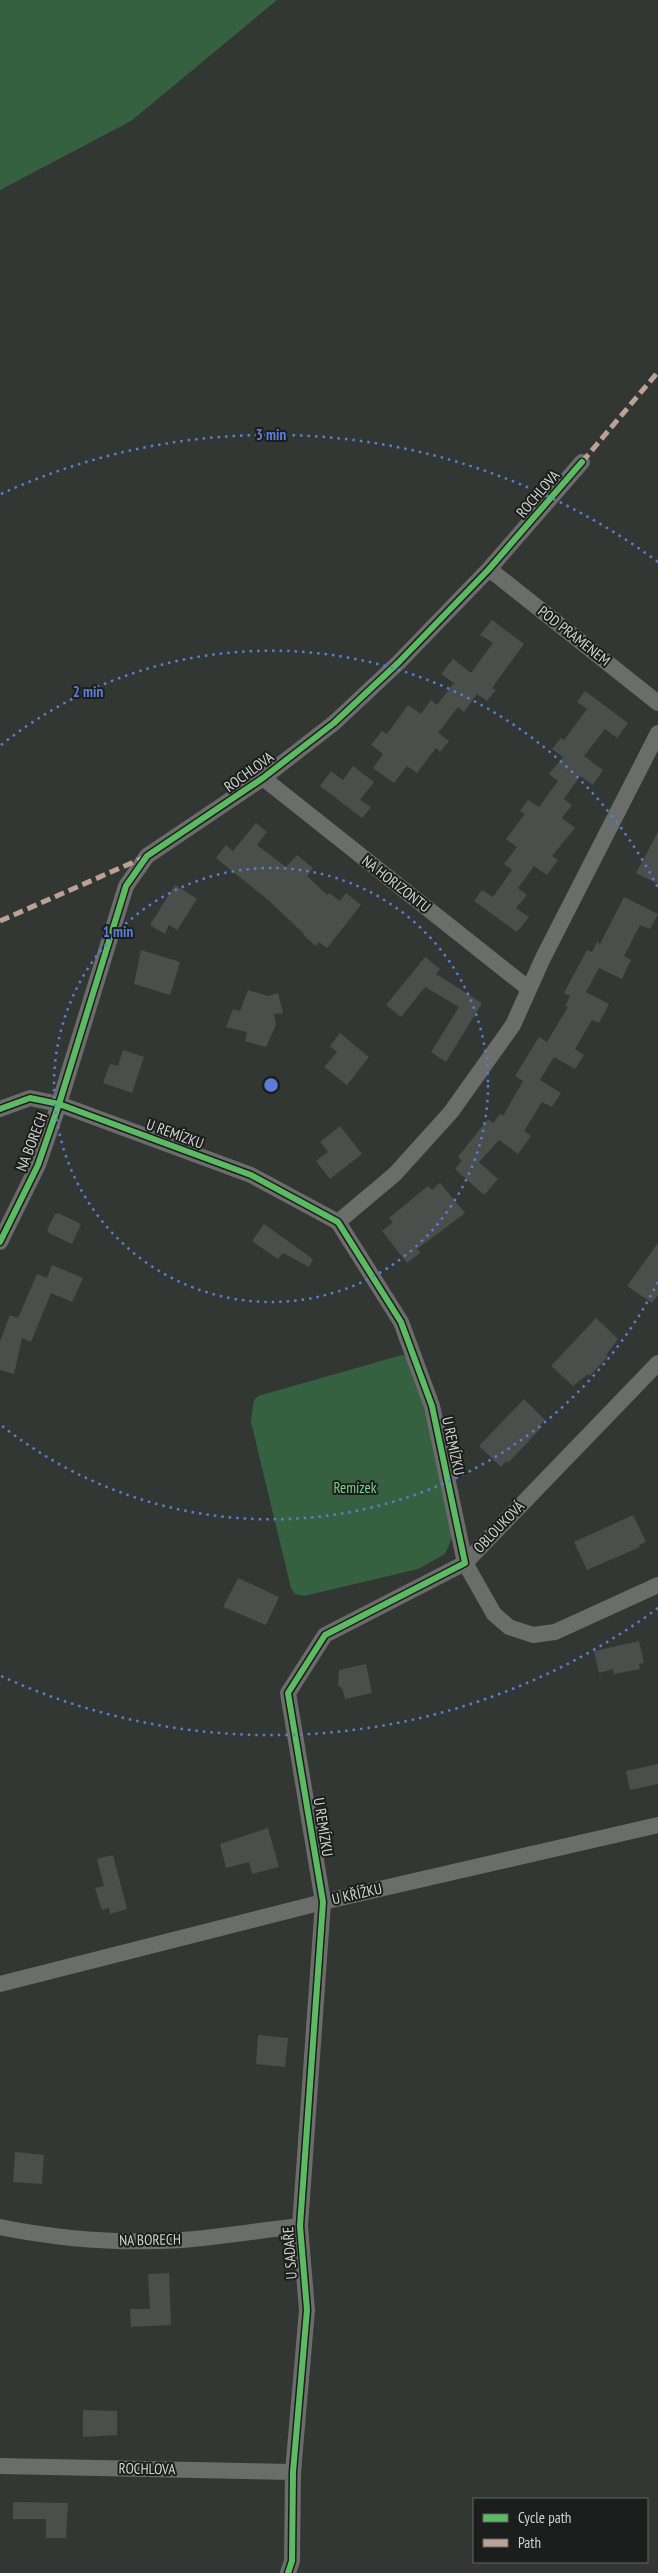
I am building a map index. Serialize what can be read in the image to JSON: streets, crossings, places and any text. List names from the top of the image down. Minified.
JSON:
{"streets":{"street":["ROCHLOVA","POD PRAMENEM","NA HORIZONTU","U REMÍZKU","NA BORECH","OBLOUKOVÁ","U KŘÍŽKU","U SADAŘE"]},"crossings":[["ROCHLOVA","POD PRAMENEM"],["ROCHLOVA","NA HORIZONTU"],["ROCHLOVA","U REMÍZKU"],["ROCHLOVA","NA BORECH"],["ROCHLOVA","U SADAŘE"],["U REMÍZKU","NA BORECH"],["U REMÍZKU","OBLOUKOVÁ"],["U REMÍZKU","U KŘÍŽKU"],["U REMÍZKU","U SADAŘE"],["NA BORECH","U SADAŘE"],["U KŘÍŽKU","U SADAŘE"]],"parks":["Remízek"],"legend":["Cycle path","Path"],"rings":["3 min","2 min","1 min"]}
